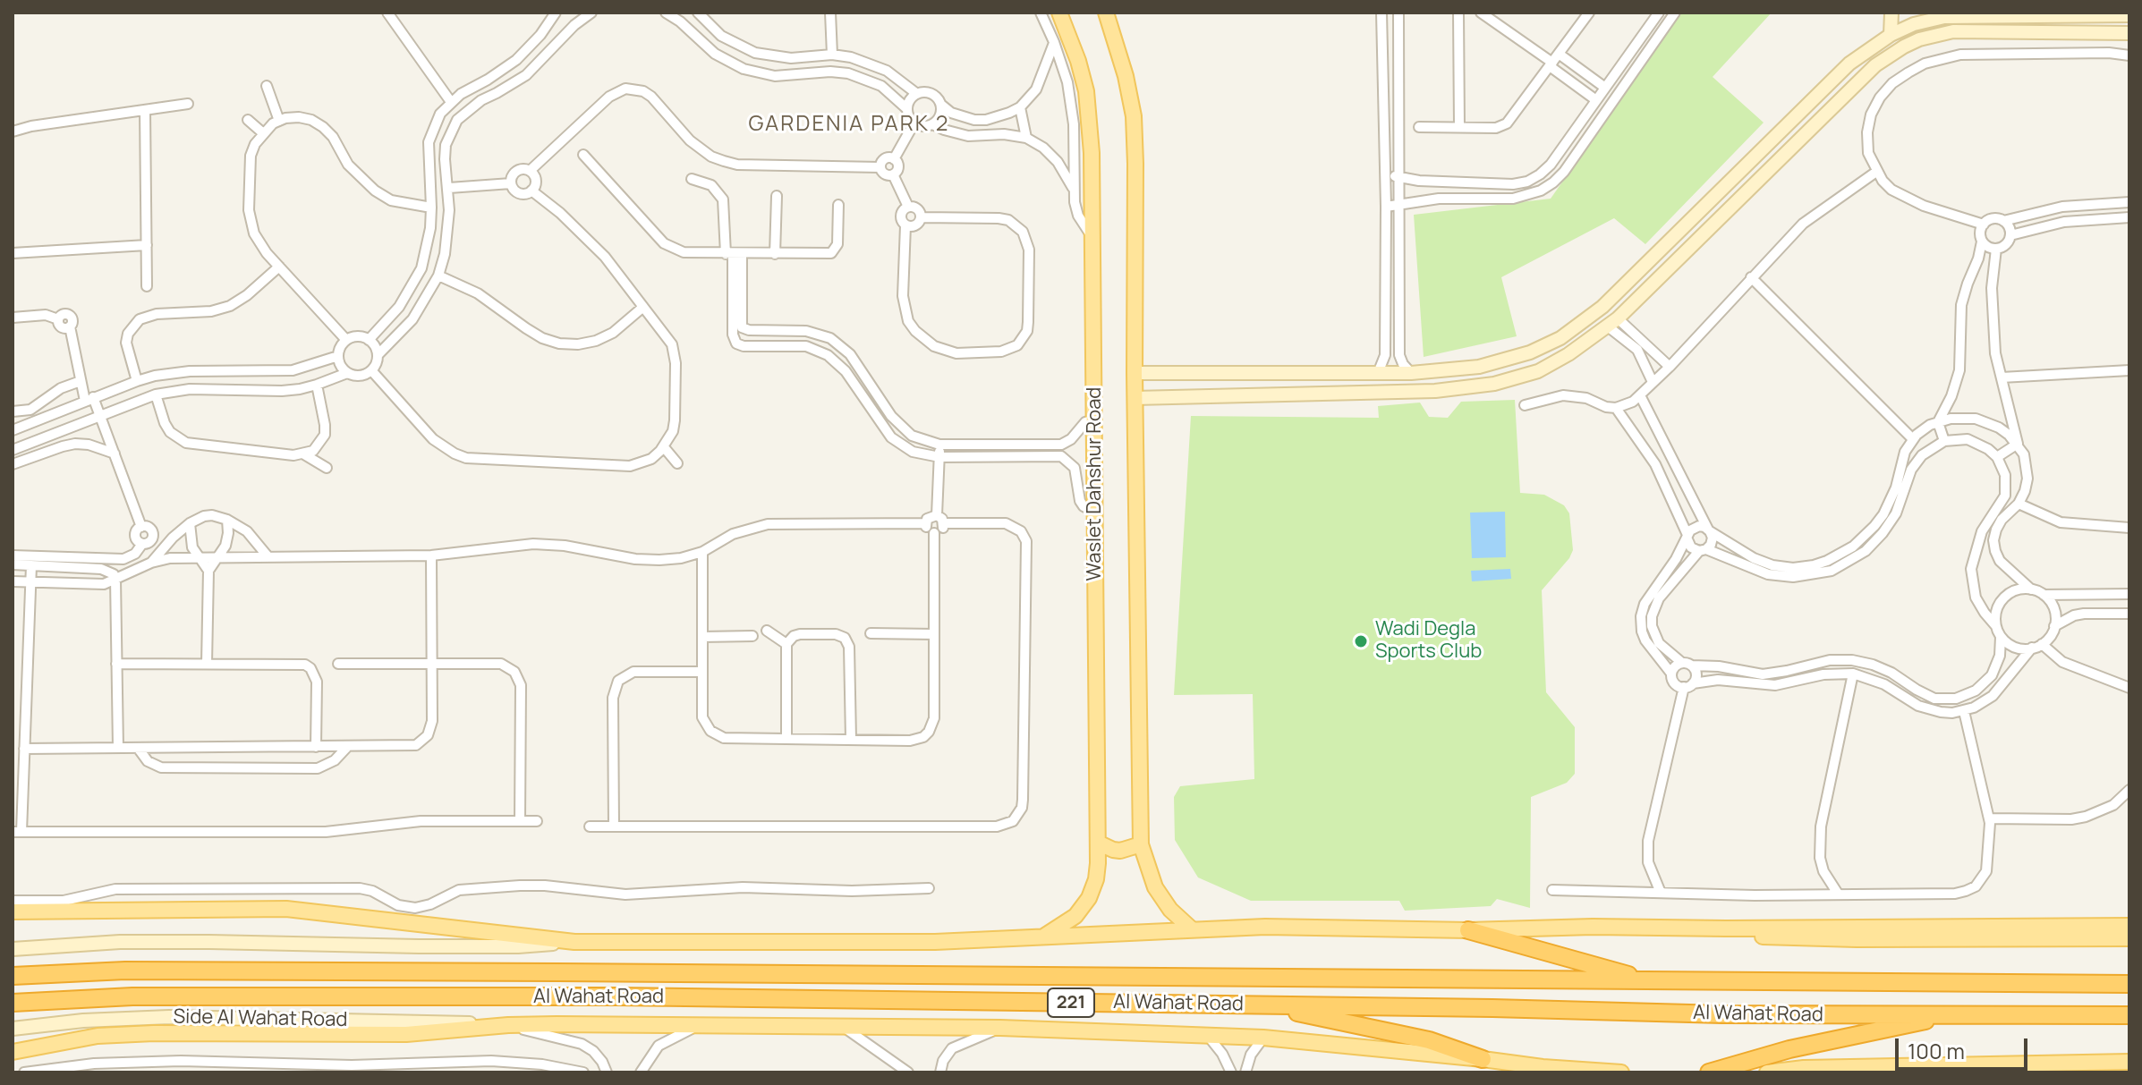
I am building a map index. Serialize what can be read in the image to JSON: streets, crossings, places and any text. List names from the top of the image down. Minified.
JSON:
{"streets":{"highway":["Al Wahat Road","221"],"main road":["Waslet Dahshur Road"],"street":["Side Al Wahat Road"]},"districts":["GARDENIA PARK 2"],"places":["Wadi Degla Sports Club"],"scale_bar":"100 m"}
